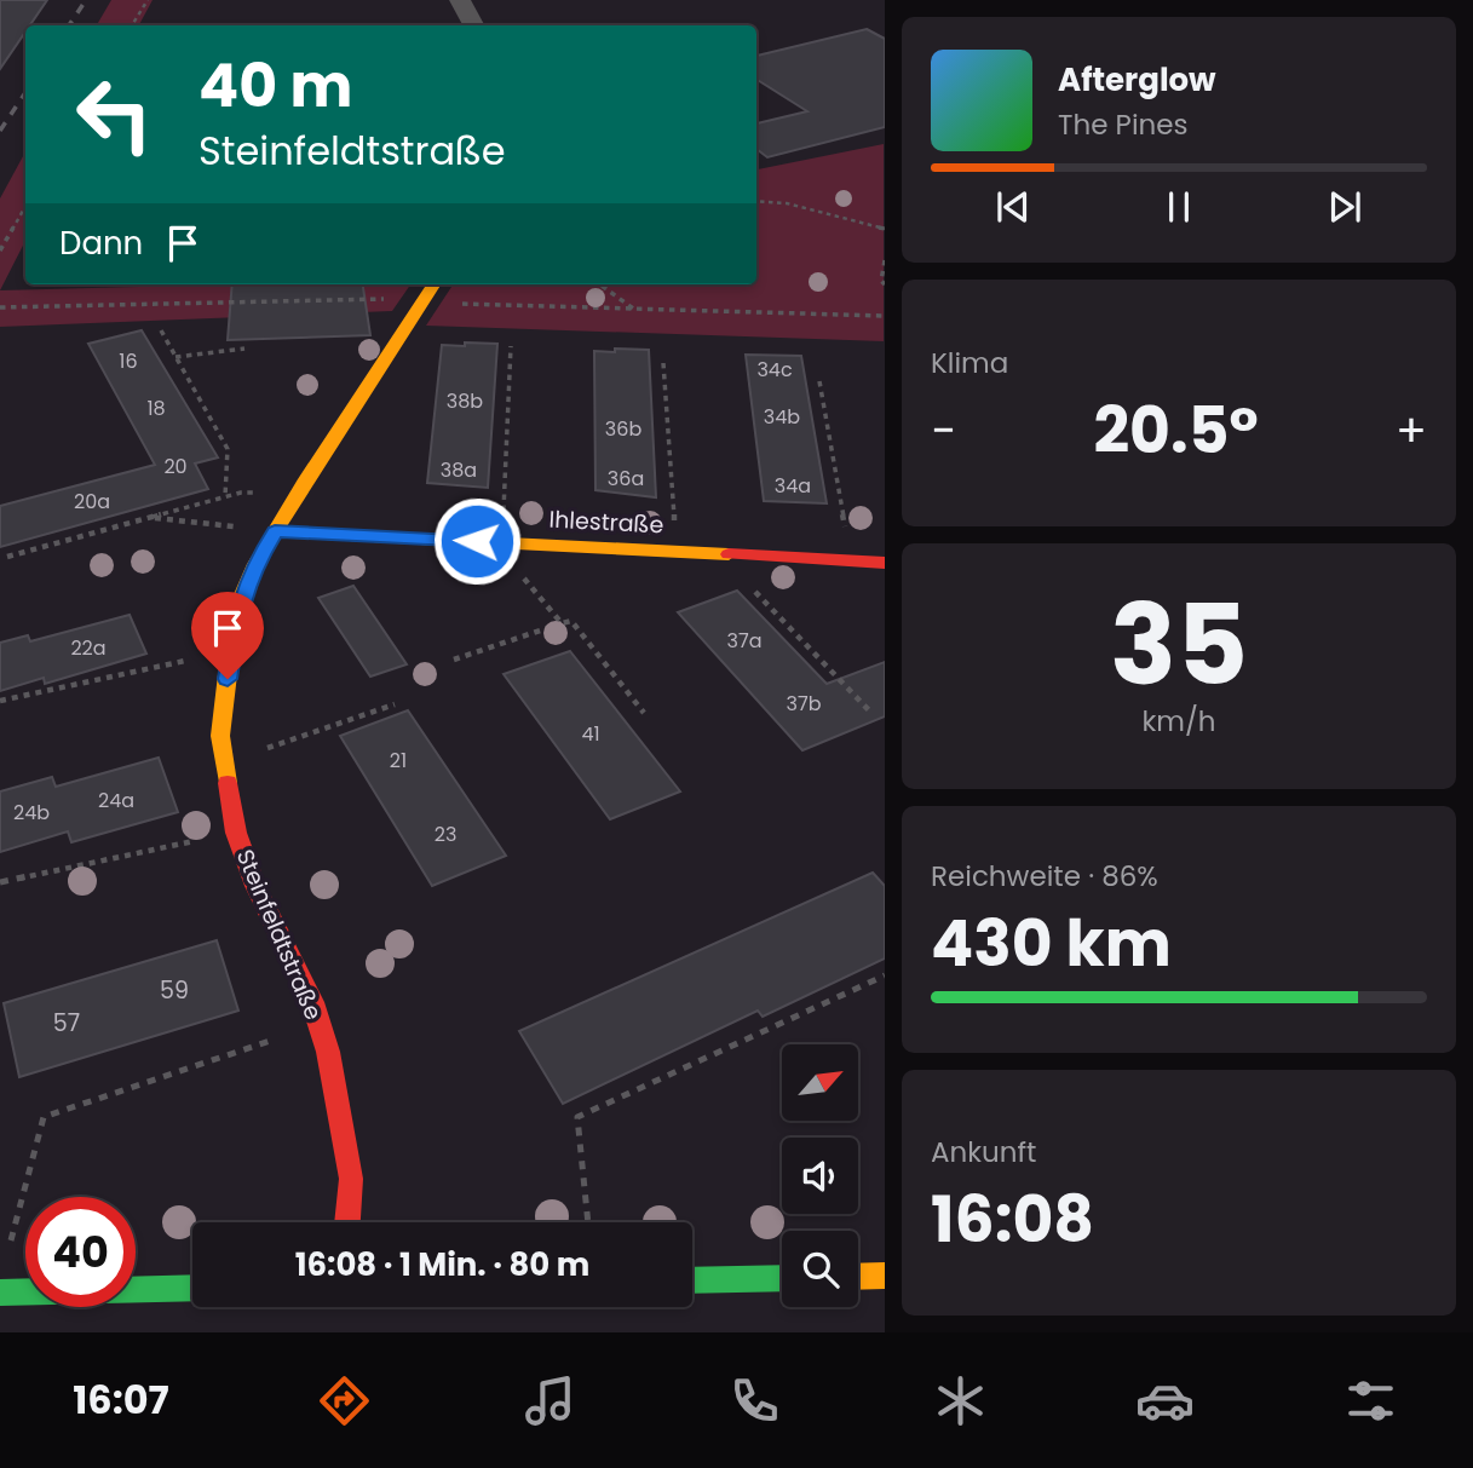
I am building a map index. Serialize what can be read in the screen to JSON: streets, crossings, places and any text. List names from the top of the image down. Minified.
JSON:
{"streets":{"street":["Ihlestraße","Steinfeldtstraße"]},"crossings":[["Ihlestraße","Steinfeldtstraße"]],"house_numbers":["16","34c","38b","18","34b","36b","20","38a","36a","34a","20a","37a","22a","37b","41","21","24a","24b","23","59","57"],"north":"top right","page":{"turn":["40 m","Steinfeldtstraße"],"song":["Afterglow","The Pines"],"then":"Dann","tile":["Klima",["35","km/h"],["Reichweite · 86%","430 km"],["Ankunft","16:08"]],"heat":["−","20.5°","+"],"limit":"40","trip":"16:08 · 1 Min. · 80 m","tabs":"16:07"}}
